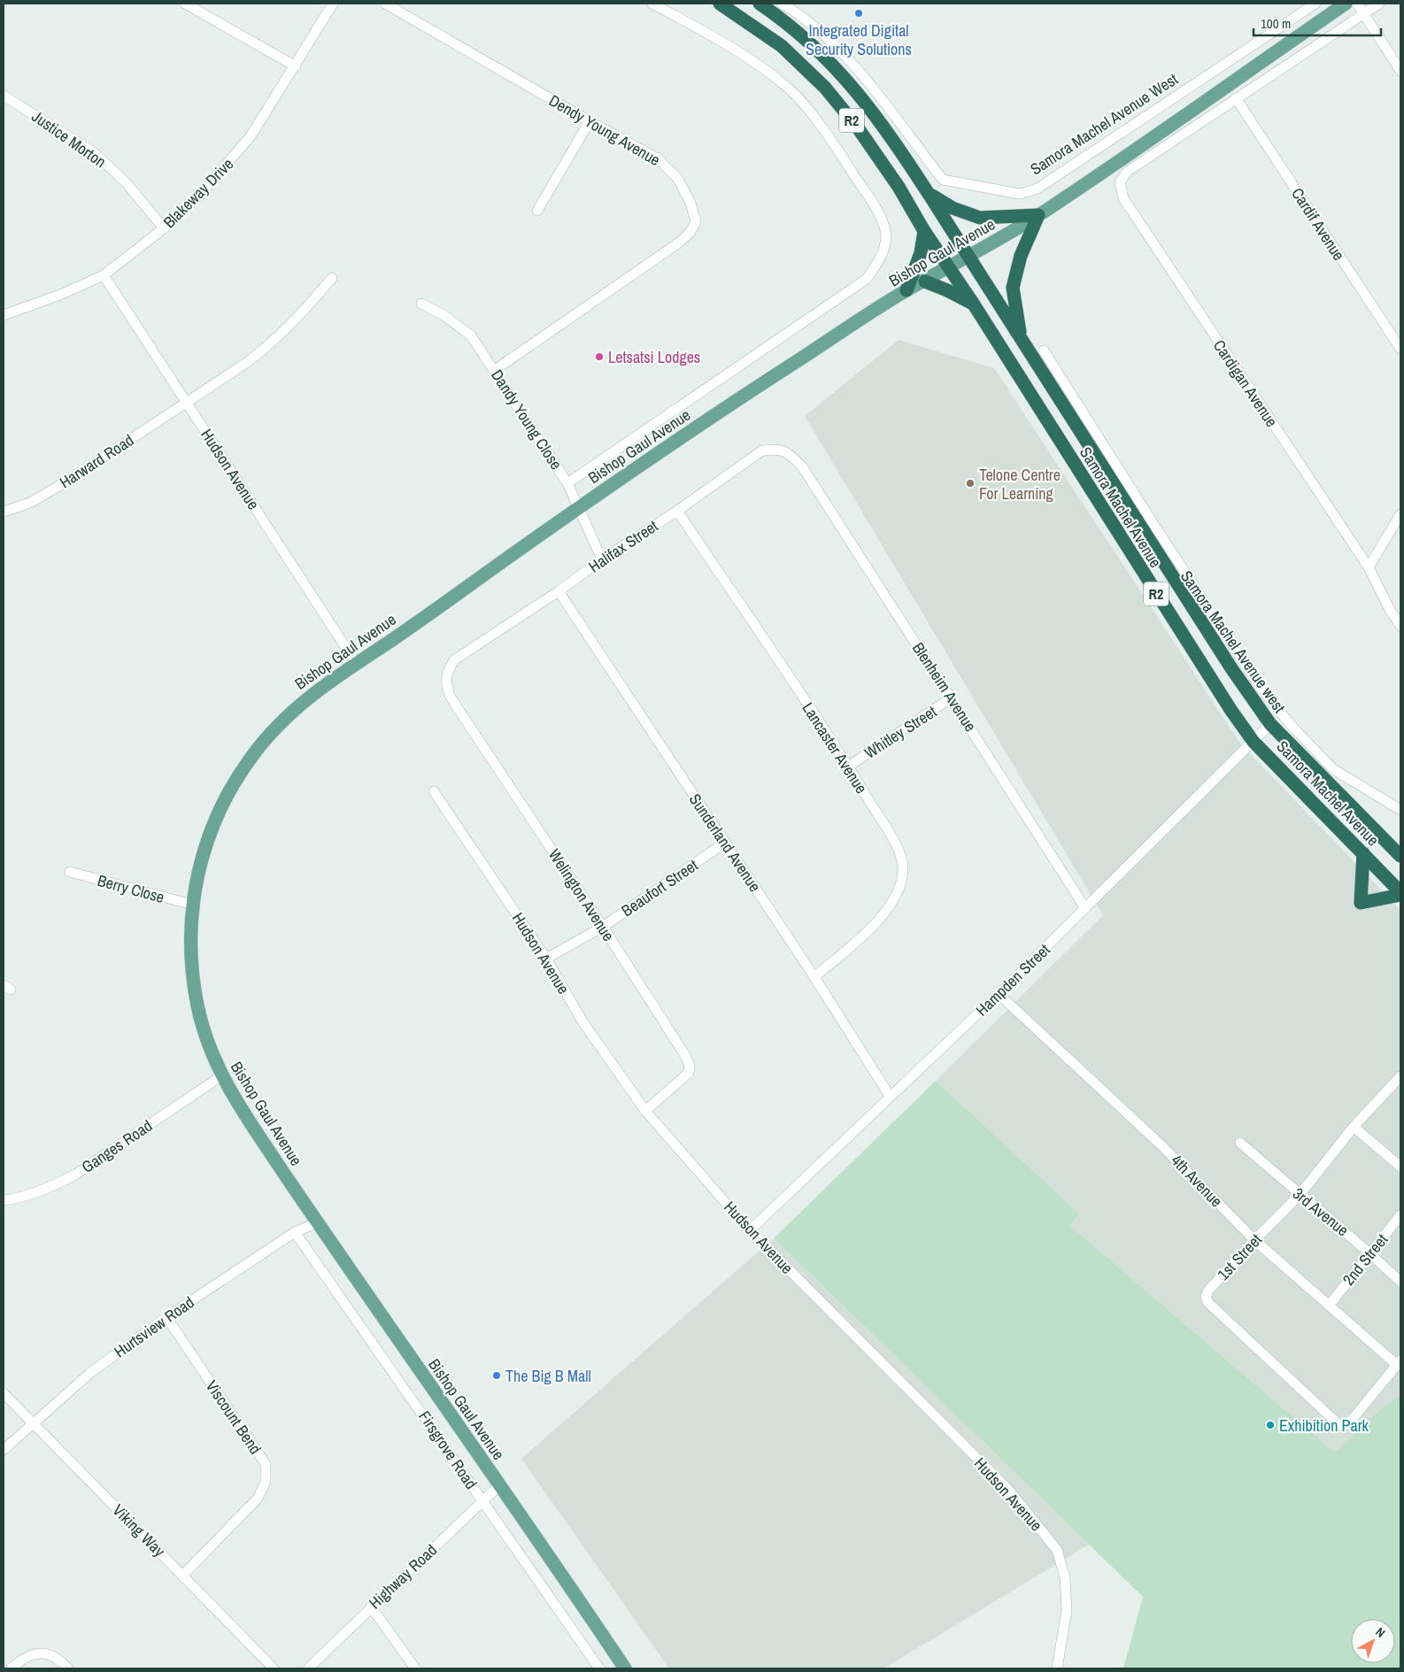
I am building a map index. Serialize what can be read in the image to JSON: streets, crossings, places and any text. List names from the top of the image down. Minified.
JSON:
{"streets":{"highway":["R2","Samora Machel Avenue"],"main road":["Bishop Gaul Avenue"],"street":["Samora Machel Avenue West","Dendy Young Avenue","Justice Morton","Blakeway Drive","Cardif Avenue","Cardigan Avenue","Dandy Young Close","Harward Road","Hudson Avenue","Halifax Street","Samora Machel Avenue west","Blenheim Avenue","Whitley Street","Lancaster Avenue","Sunderland Avenue","Beaufort Street","Berry Close","Welington Avenue","Hampden Street","Ganges Road","4th Avenue","3rd Avenue","1st Street","2nd Street","Hurtsview Road","Viscount Bend","Firsgrove Road","Viking Way","Highway Road"]},"crossings":[["R2","Bishop Gaul Avenue"],["R2","Samora Machel Avenue"],["Dendy Young Avenue","Dandy Young Close"],["Justice Morton","Blakeway Drive"],["Blakeway Drive","Hudson Avenue"],["Cardif Avenue","Cardigan Avenue"],["Bishop Gaul Avenue","Dandy Young Close"],["Bishop Gaul Avenue","Hudson Avenue"],["Bishop Gaul Avenue","Samora Machel Avenue"],["Bishop Gaul Avenue","Berry Close"],["Bishop Gaul Avenue","Ganges Road"],["Bishop Gaul Avenue","Hurtsview Road"],["Bishop Gaul Avenue","Highway Road"],["Dandy Young Close","Halifax Street"],["Harward Road","Hudson Avenue"],["Hudson Avenue","Beaufort Street"],["Hudson Avenue","Welington Avenue"],["Hudson Avenue","Hampden Street"],["Samora Machel Avenue","Hampden Street"],["Halifax Street","Blenheim Avenue"],["Halifax Street","Lancaster Avenue"],["Halifax Street","Sunderland Avenue"],["Halifax Street","Welington Avenue"],["Blenheim Avenue","Whitley Street"],["Blenheim Avenue","Hampden Street"],["Whitley Street","Lancaster Avenue"],["Lancaster Avenue","Sunderland Avenue"],["Sunderland Avenue","Beaufort Street"],["Sunderland Avenue","Hampden Street"],["Beaufort Street","Welington Avenue"],["Hampden Street","4th Avenue"],["4th Avenue","1st Street"],["4th Avenue","2nd Street"],["3rd Avenue","1st Street"],["3rd Avenue","2nd Street"],["Hurtsview Road","Viscount Bend"],["Hurtsview Road","Firsgrove Road"],["Hurtsview Road","Viking Way"],["Viscount Bend","Viking Way"],["Firsgrove Road","Highway Road"]],"places":["Integrated Digital Security Solutions","Letsatsi Lodges","Telone Centre For Learning","The Big B Mall","Exhibition Park"],"scale_bar":"100 m","north":"top right"}
